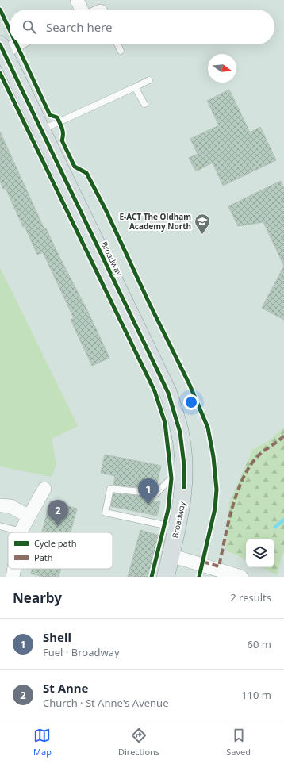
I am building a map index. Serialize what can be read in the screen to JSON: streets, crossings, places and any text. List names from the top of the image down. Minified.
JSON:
{"streets":{"main road":["Broadway"]},"places":{"school or university":["E-ACT The Oldham Academy North"]},"legend":["Cycle path","Path"],"north":"right","page":{"search":"Search here","pins":["1","2"],"heading":["Nearby","2 results"],"list":[{"mark":"1","name":"Shell","note":"Fuel · Broadway","value":"60 m"},{"mark":"2","name":"St Anne","note":"Church · St Anne's Avenue","value":"110 m"}],"nav":["Map","Directions","Saved"]}}
